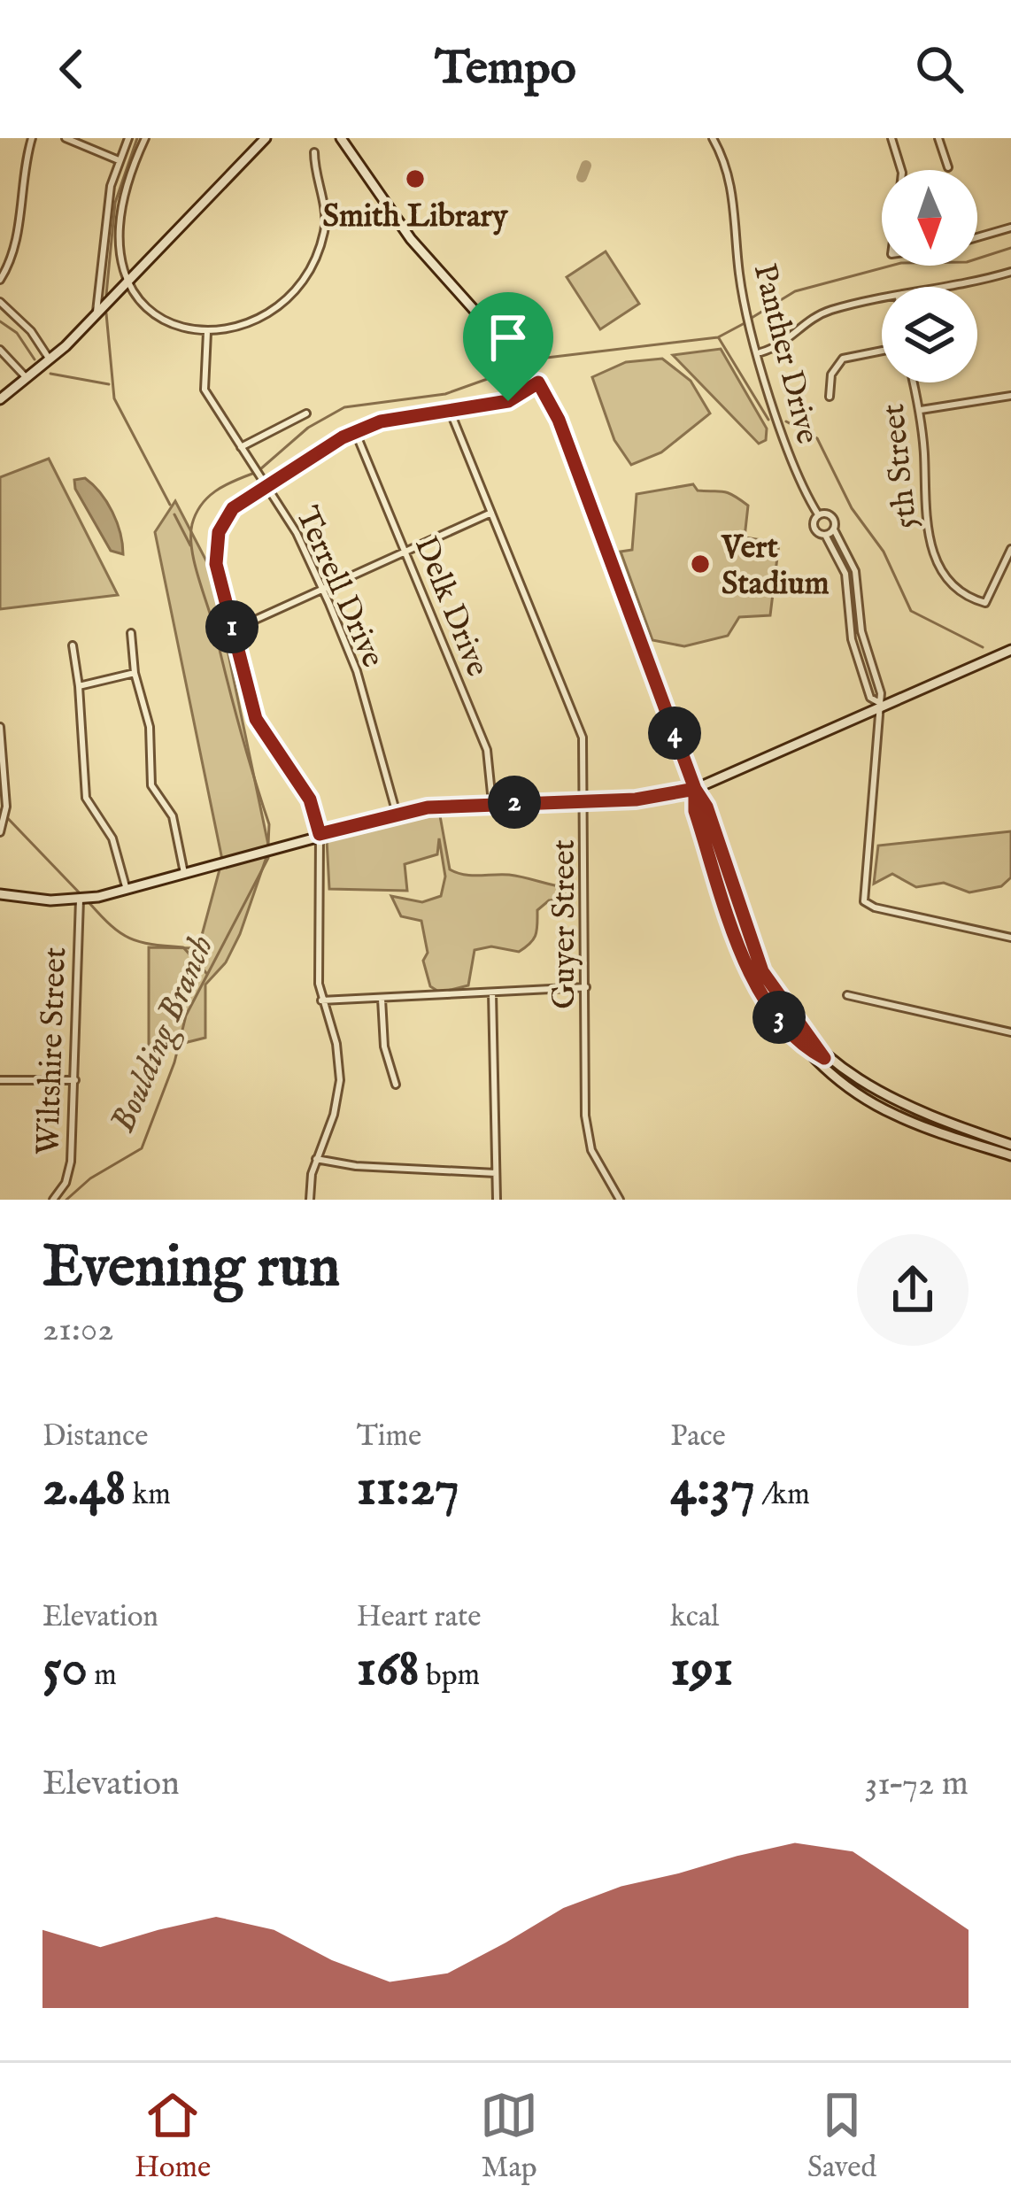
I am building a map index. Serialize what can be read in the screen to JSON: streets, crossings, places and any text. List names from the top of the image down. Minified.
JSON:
{"streets":{"street":["Panther Drive","5th Street","Terrell Drive","Delk Drive","Guyer Street","Wiltshire Street"]},"water":["Boulding Branch"],"places":["Smith Library","Vert Stadium"],"north":"bottom","page":{"header":"Tempo","pins":["1","4","2","3"],"heading":["Evening run","21:02"],"stats":[["Distance","2.48 km"],["Time","11:27"],["Pace","4:37 /km"],["Elevation","50 m"],["Heart rate","168 bpm"],["kcal","191"]],"chart":["Elevation","31–72 m"],"tabs":["Home","Map","Saved"]}}
